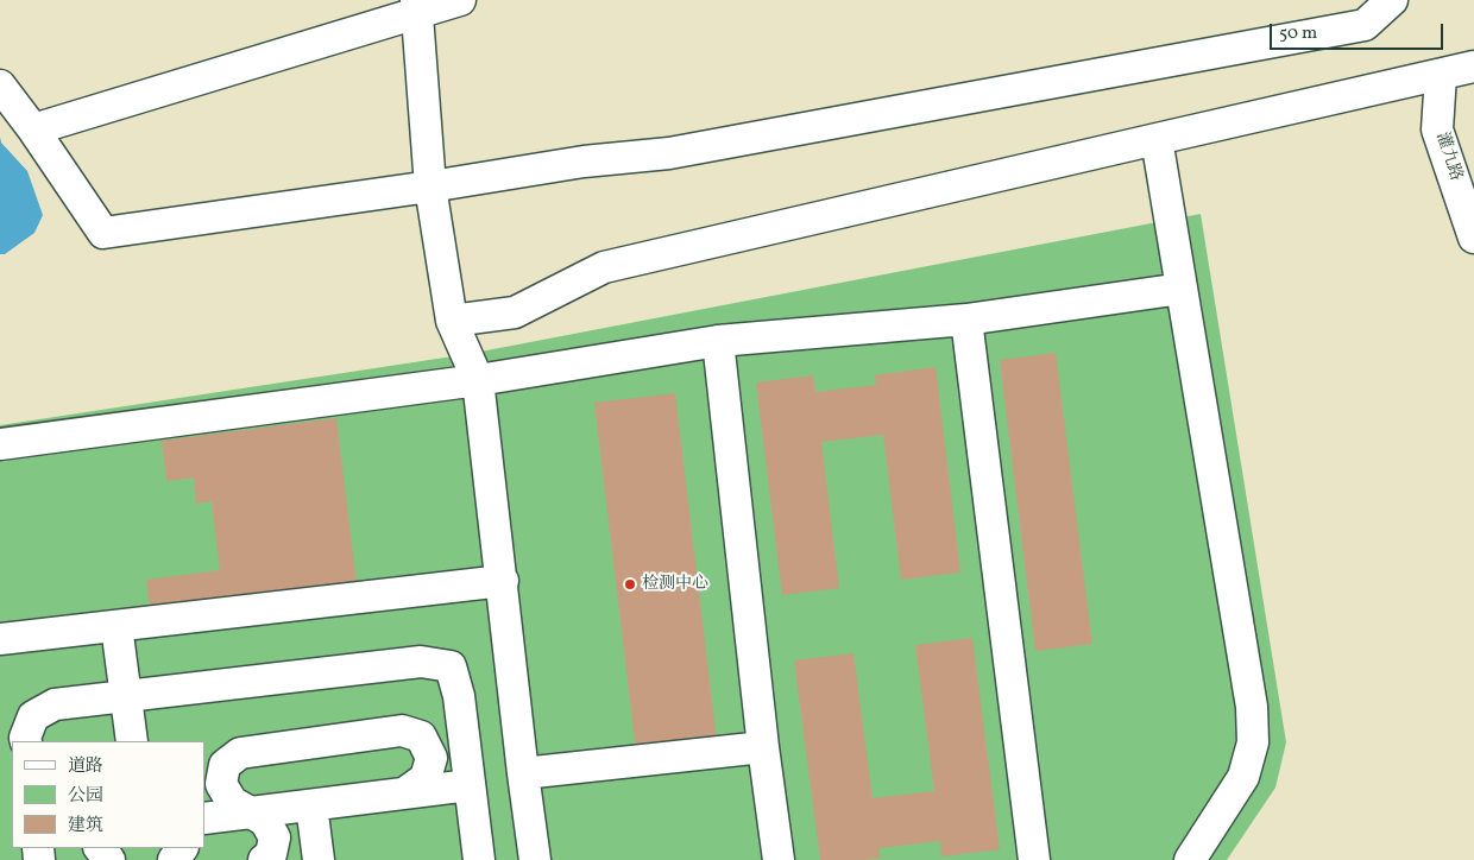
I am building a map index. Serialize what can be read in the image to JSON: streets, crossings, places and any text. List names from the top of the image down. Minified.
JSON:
{"streets":{"street":["灌九路"]},"places":["检测中心"],"legend":["道路","公园","建筑"],"scale_bar":"50 m"}
